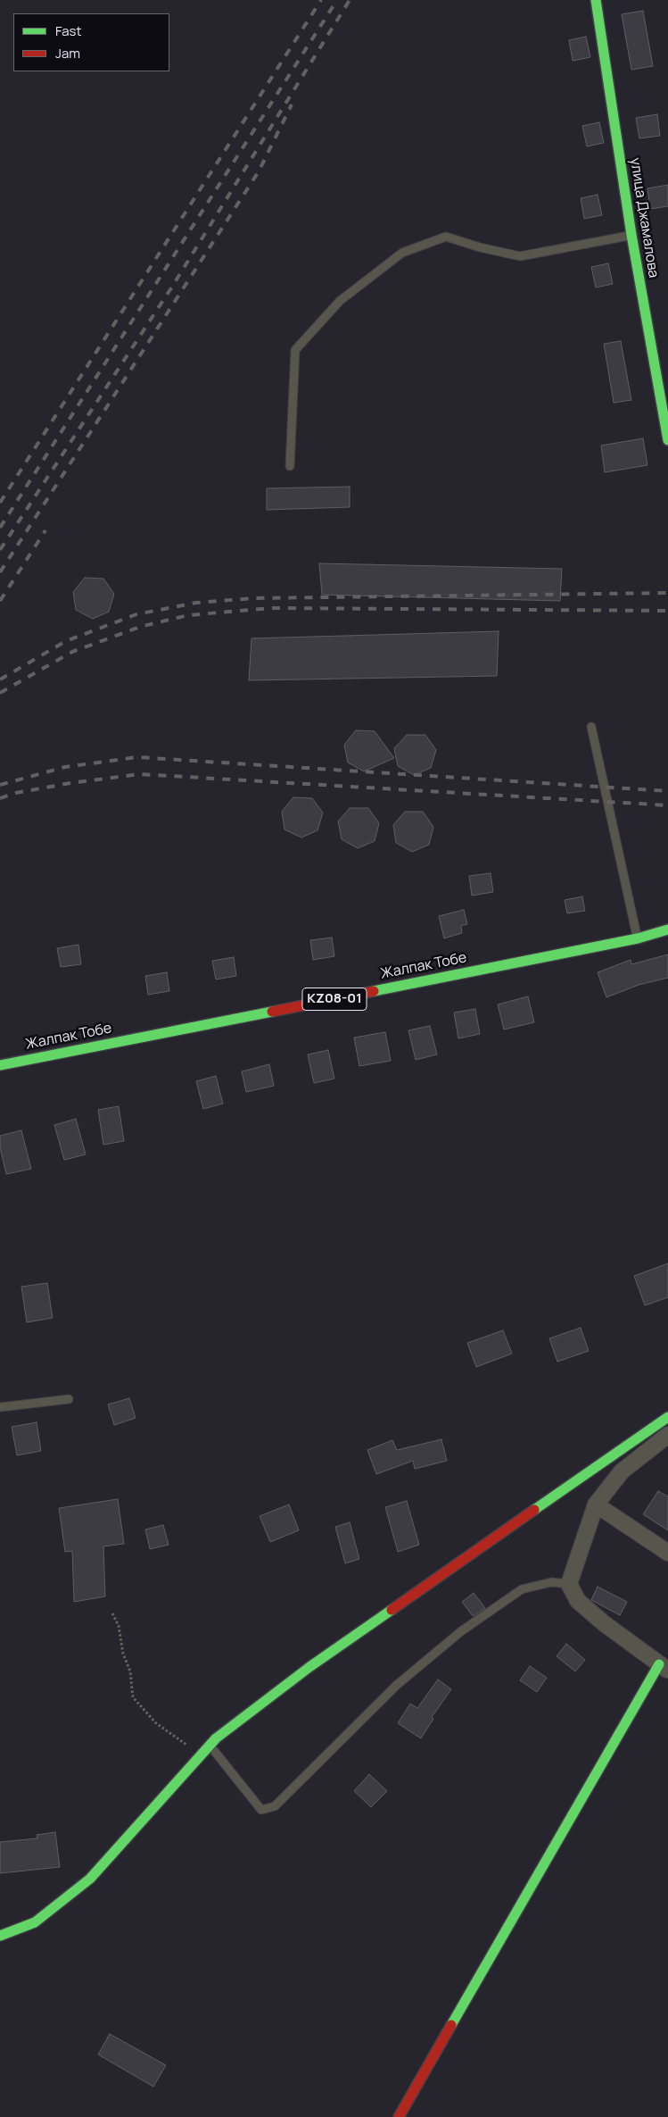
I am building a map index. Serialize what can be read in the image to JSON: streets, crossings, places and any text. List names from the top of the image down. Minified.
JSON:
{"streets":{"street":["улица Джамалова","Жалпак Тобе","KZ08-01"]},"legend":["Fast","Jam"]}
